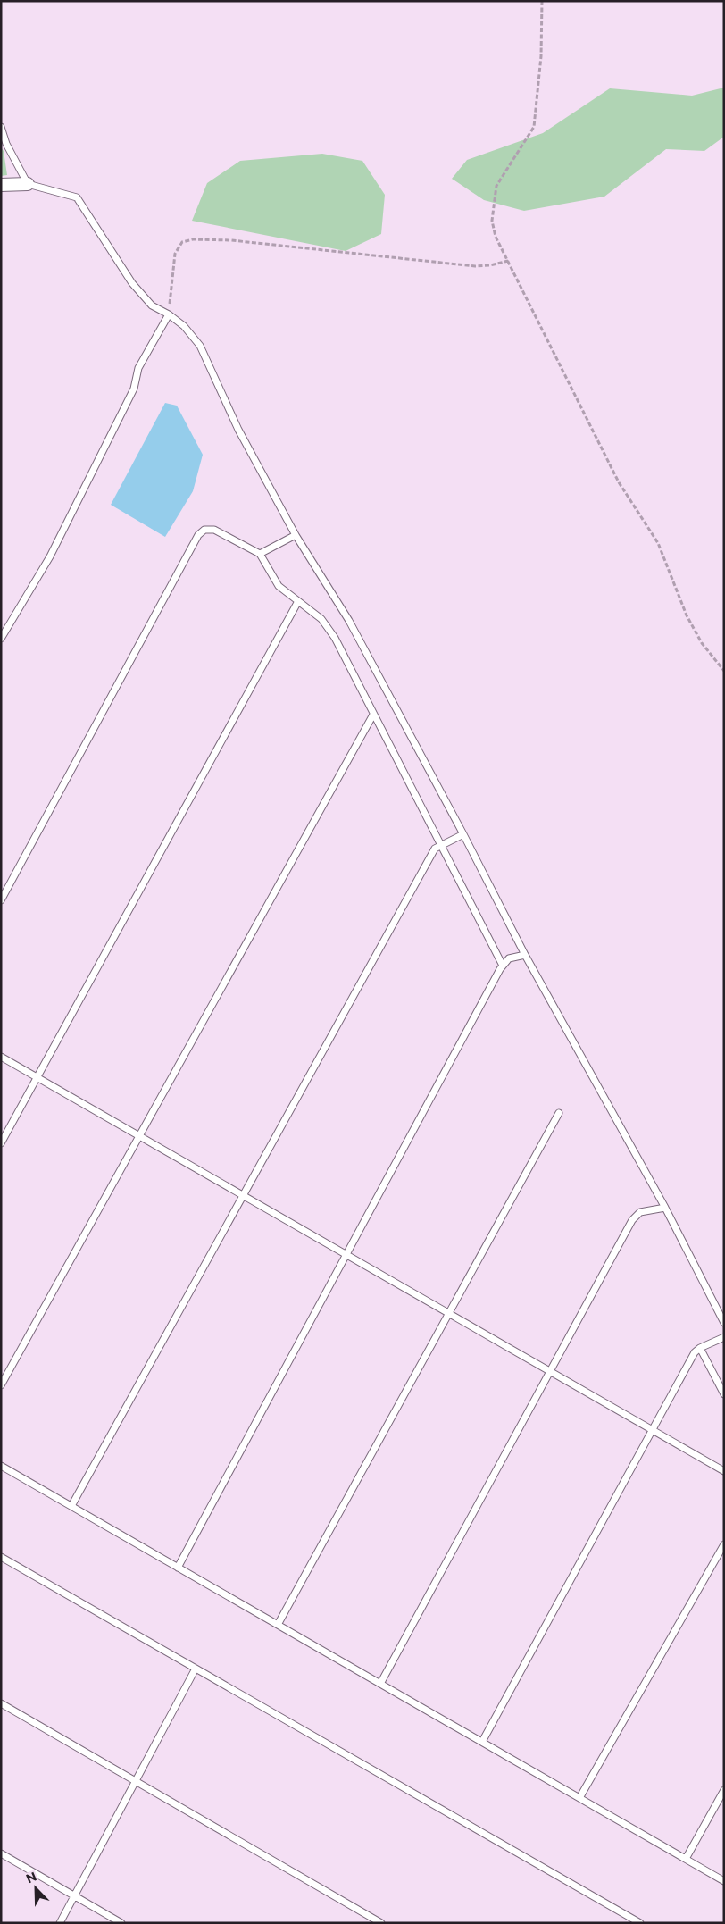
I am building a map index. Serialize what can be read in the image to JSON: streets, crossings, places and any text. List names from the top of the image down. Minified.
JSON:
{"north":"top left"}
